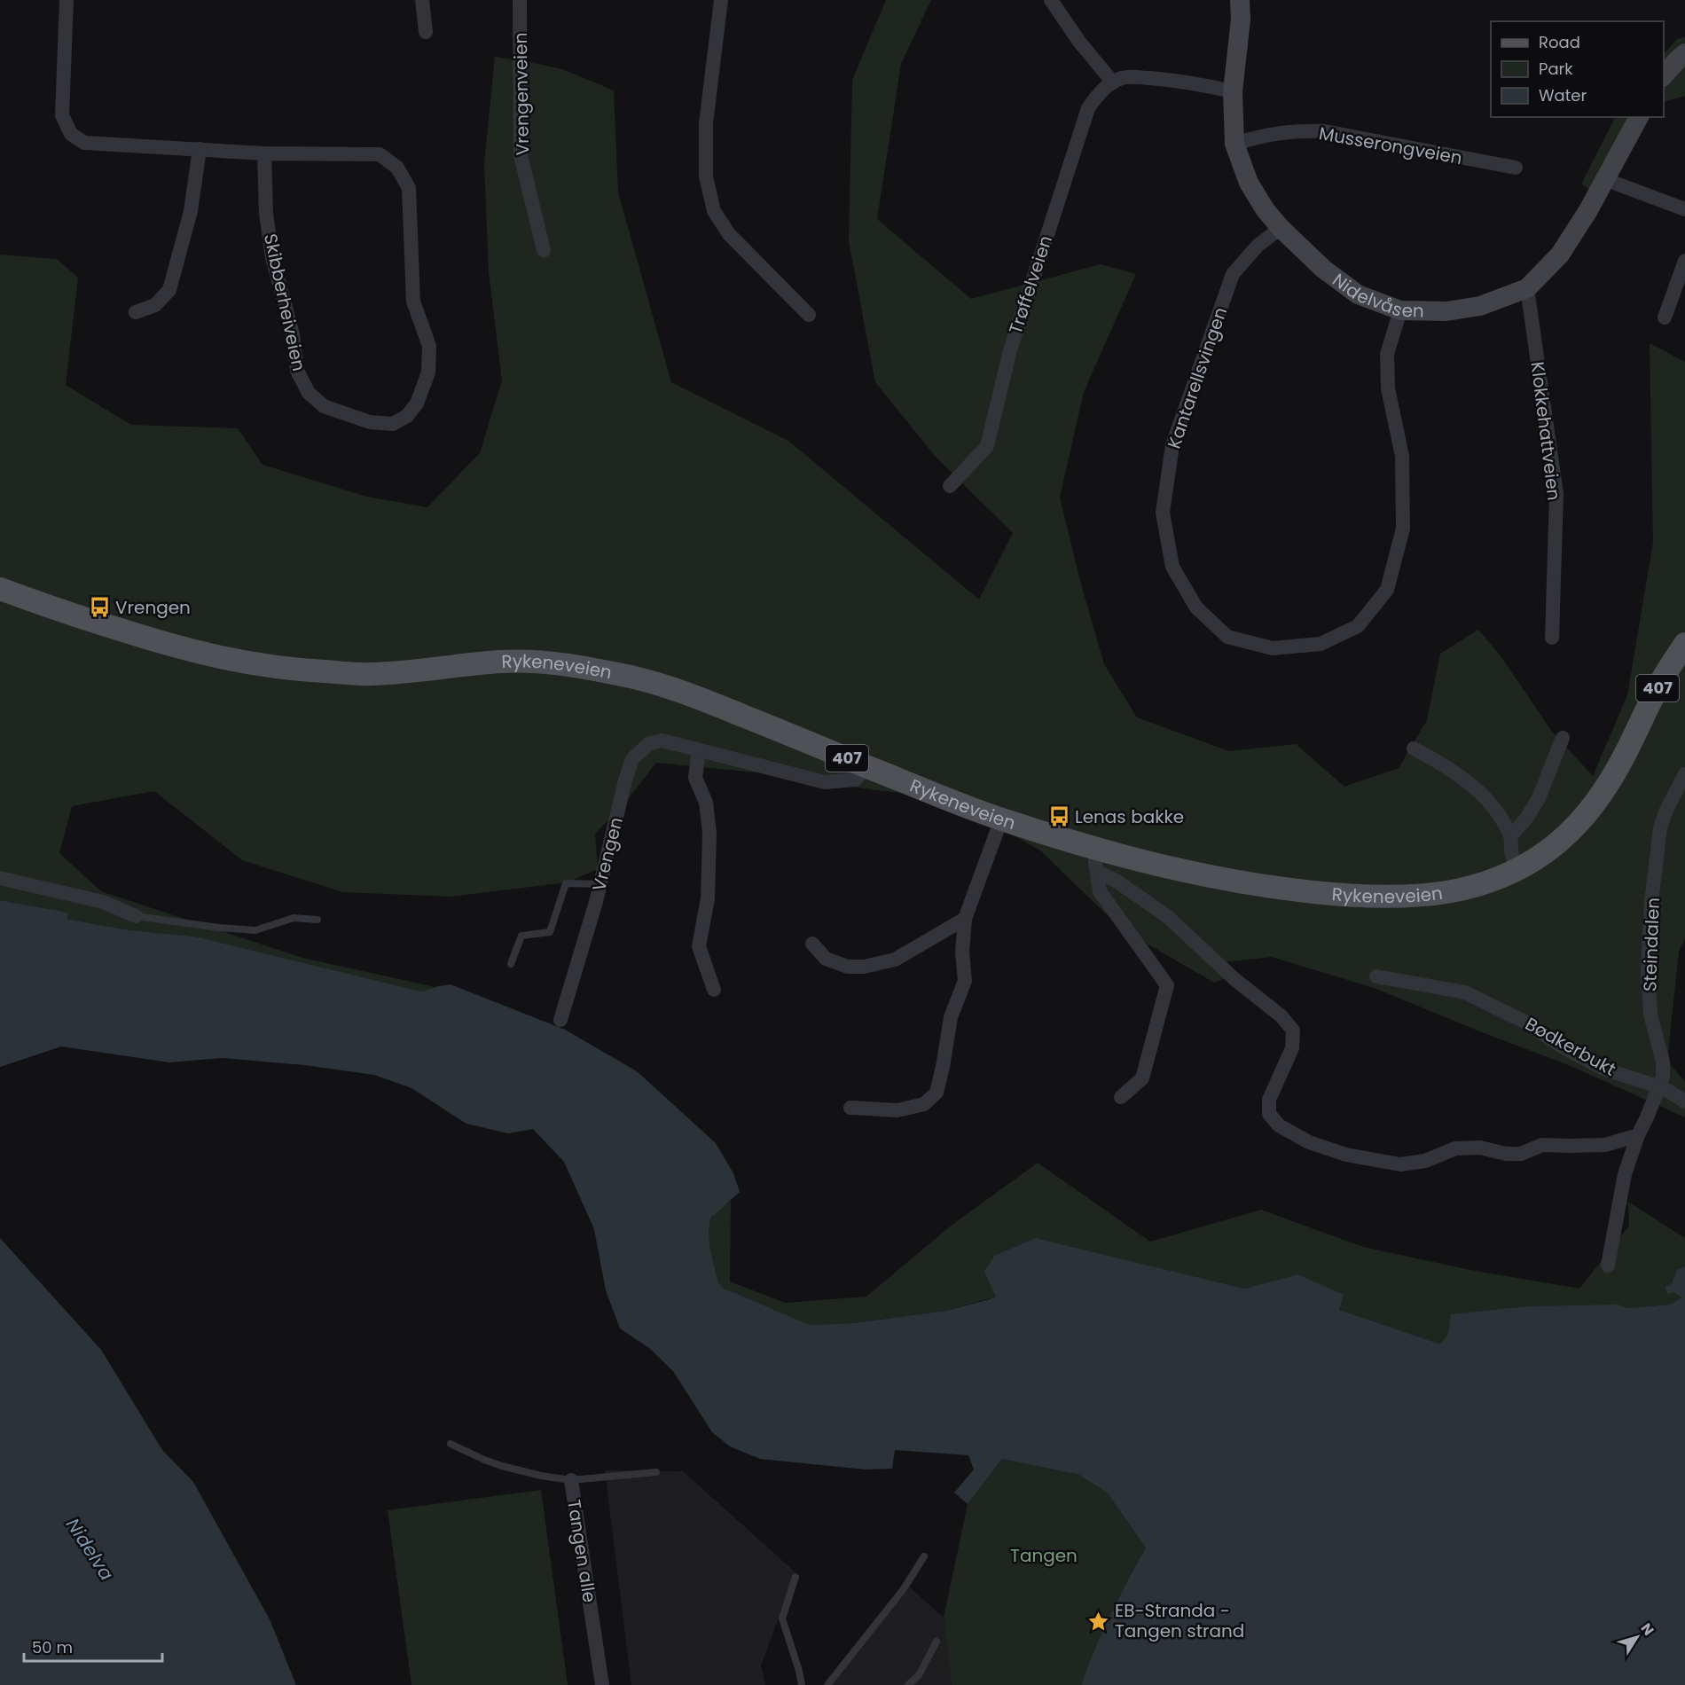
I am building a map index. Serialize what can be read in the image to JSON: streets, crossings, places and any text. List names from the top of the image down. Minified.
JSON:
{"streets":{"main road":["Rykeneveien","407"],"street":["Vrengenveien","Musserongveien","Trøffelveien","Nidelvåsen","Skibberheiveien","Kantarellsvingen","Klokkehattveien","Vrengen","Steindalen","Bødkerbukt","Tangen alle"]},"crossings":[["Musserongveien","Nidelvåsen"],["Nidelvåsen","Kantarellsvingen"],["Nidelvåsen","Klokkehattveien"],["Rykeneveien","Vrengen"],["Steindalen","Bødkerbukt"]],"water":["Nidelva"],"parks":["Tangen"],"places":{"bus stop":["Vrengen","Lenas bakke"],"place":["EB-Stranda - Tangen strand"]},"legend":["Road","Park","Water"],"scale_bar":"50 m","north":"top right"}
